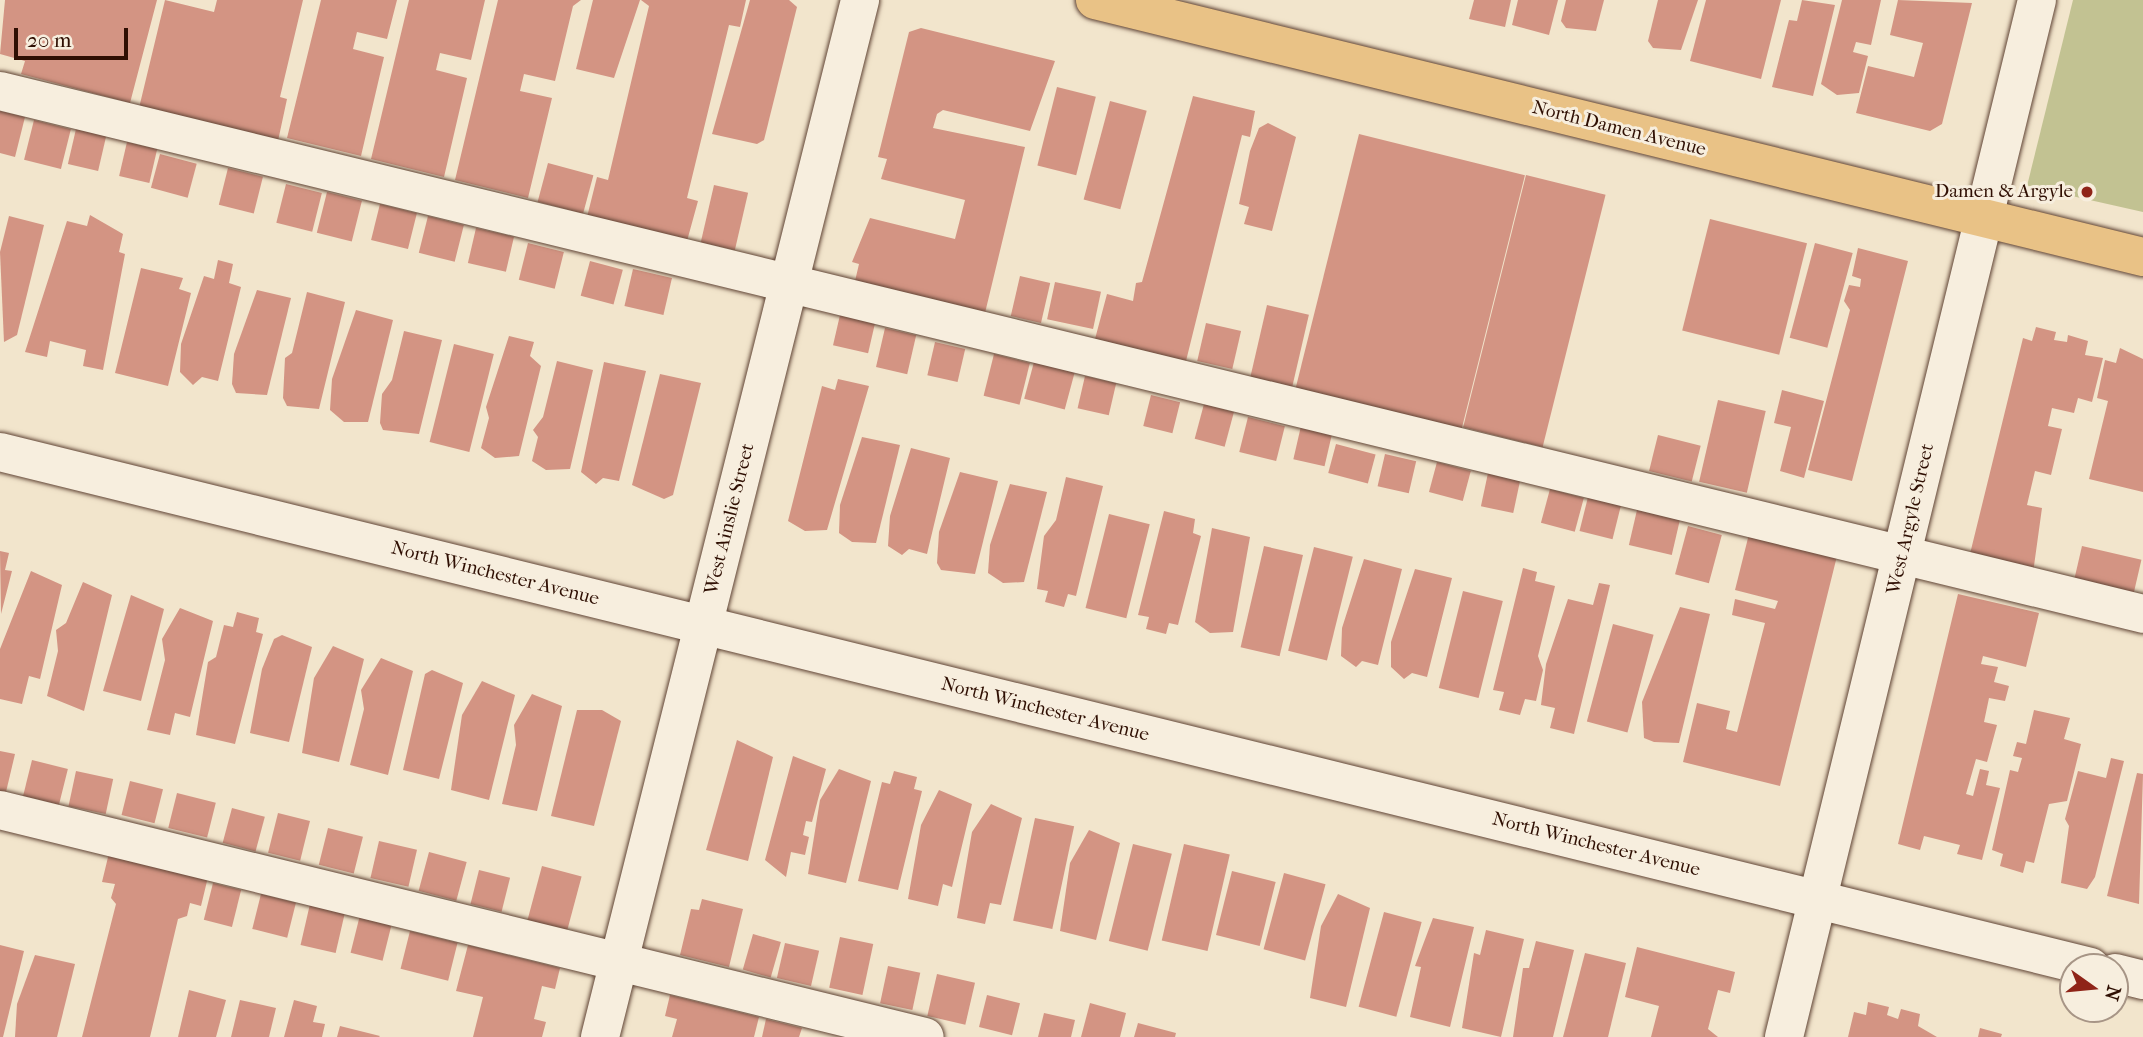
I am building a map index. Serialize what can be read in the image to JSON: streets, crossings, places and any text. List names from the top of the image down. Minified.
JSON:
{"streets":{"main road":["North Damen Avenue"],"street":["West Ainslie Street","West Argyle Street","North Winchester Avenue"]},"crossings":[["North Damen Avenue","West Argyle Street"],["West Ainslie Street","North Winchester Avenue"],["West Argyle Street","North Winchester Avenue"]],"places":["Damen & Argyle"],"scale_bar":"20 m","north":"right"}
